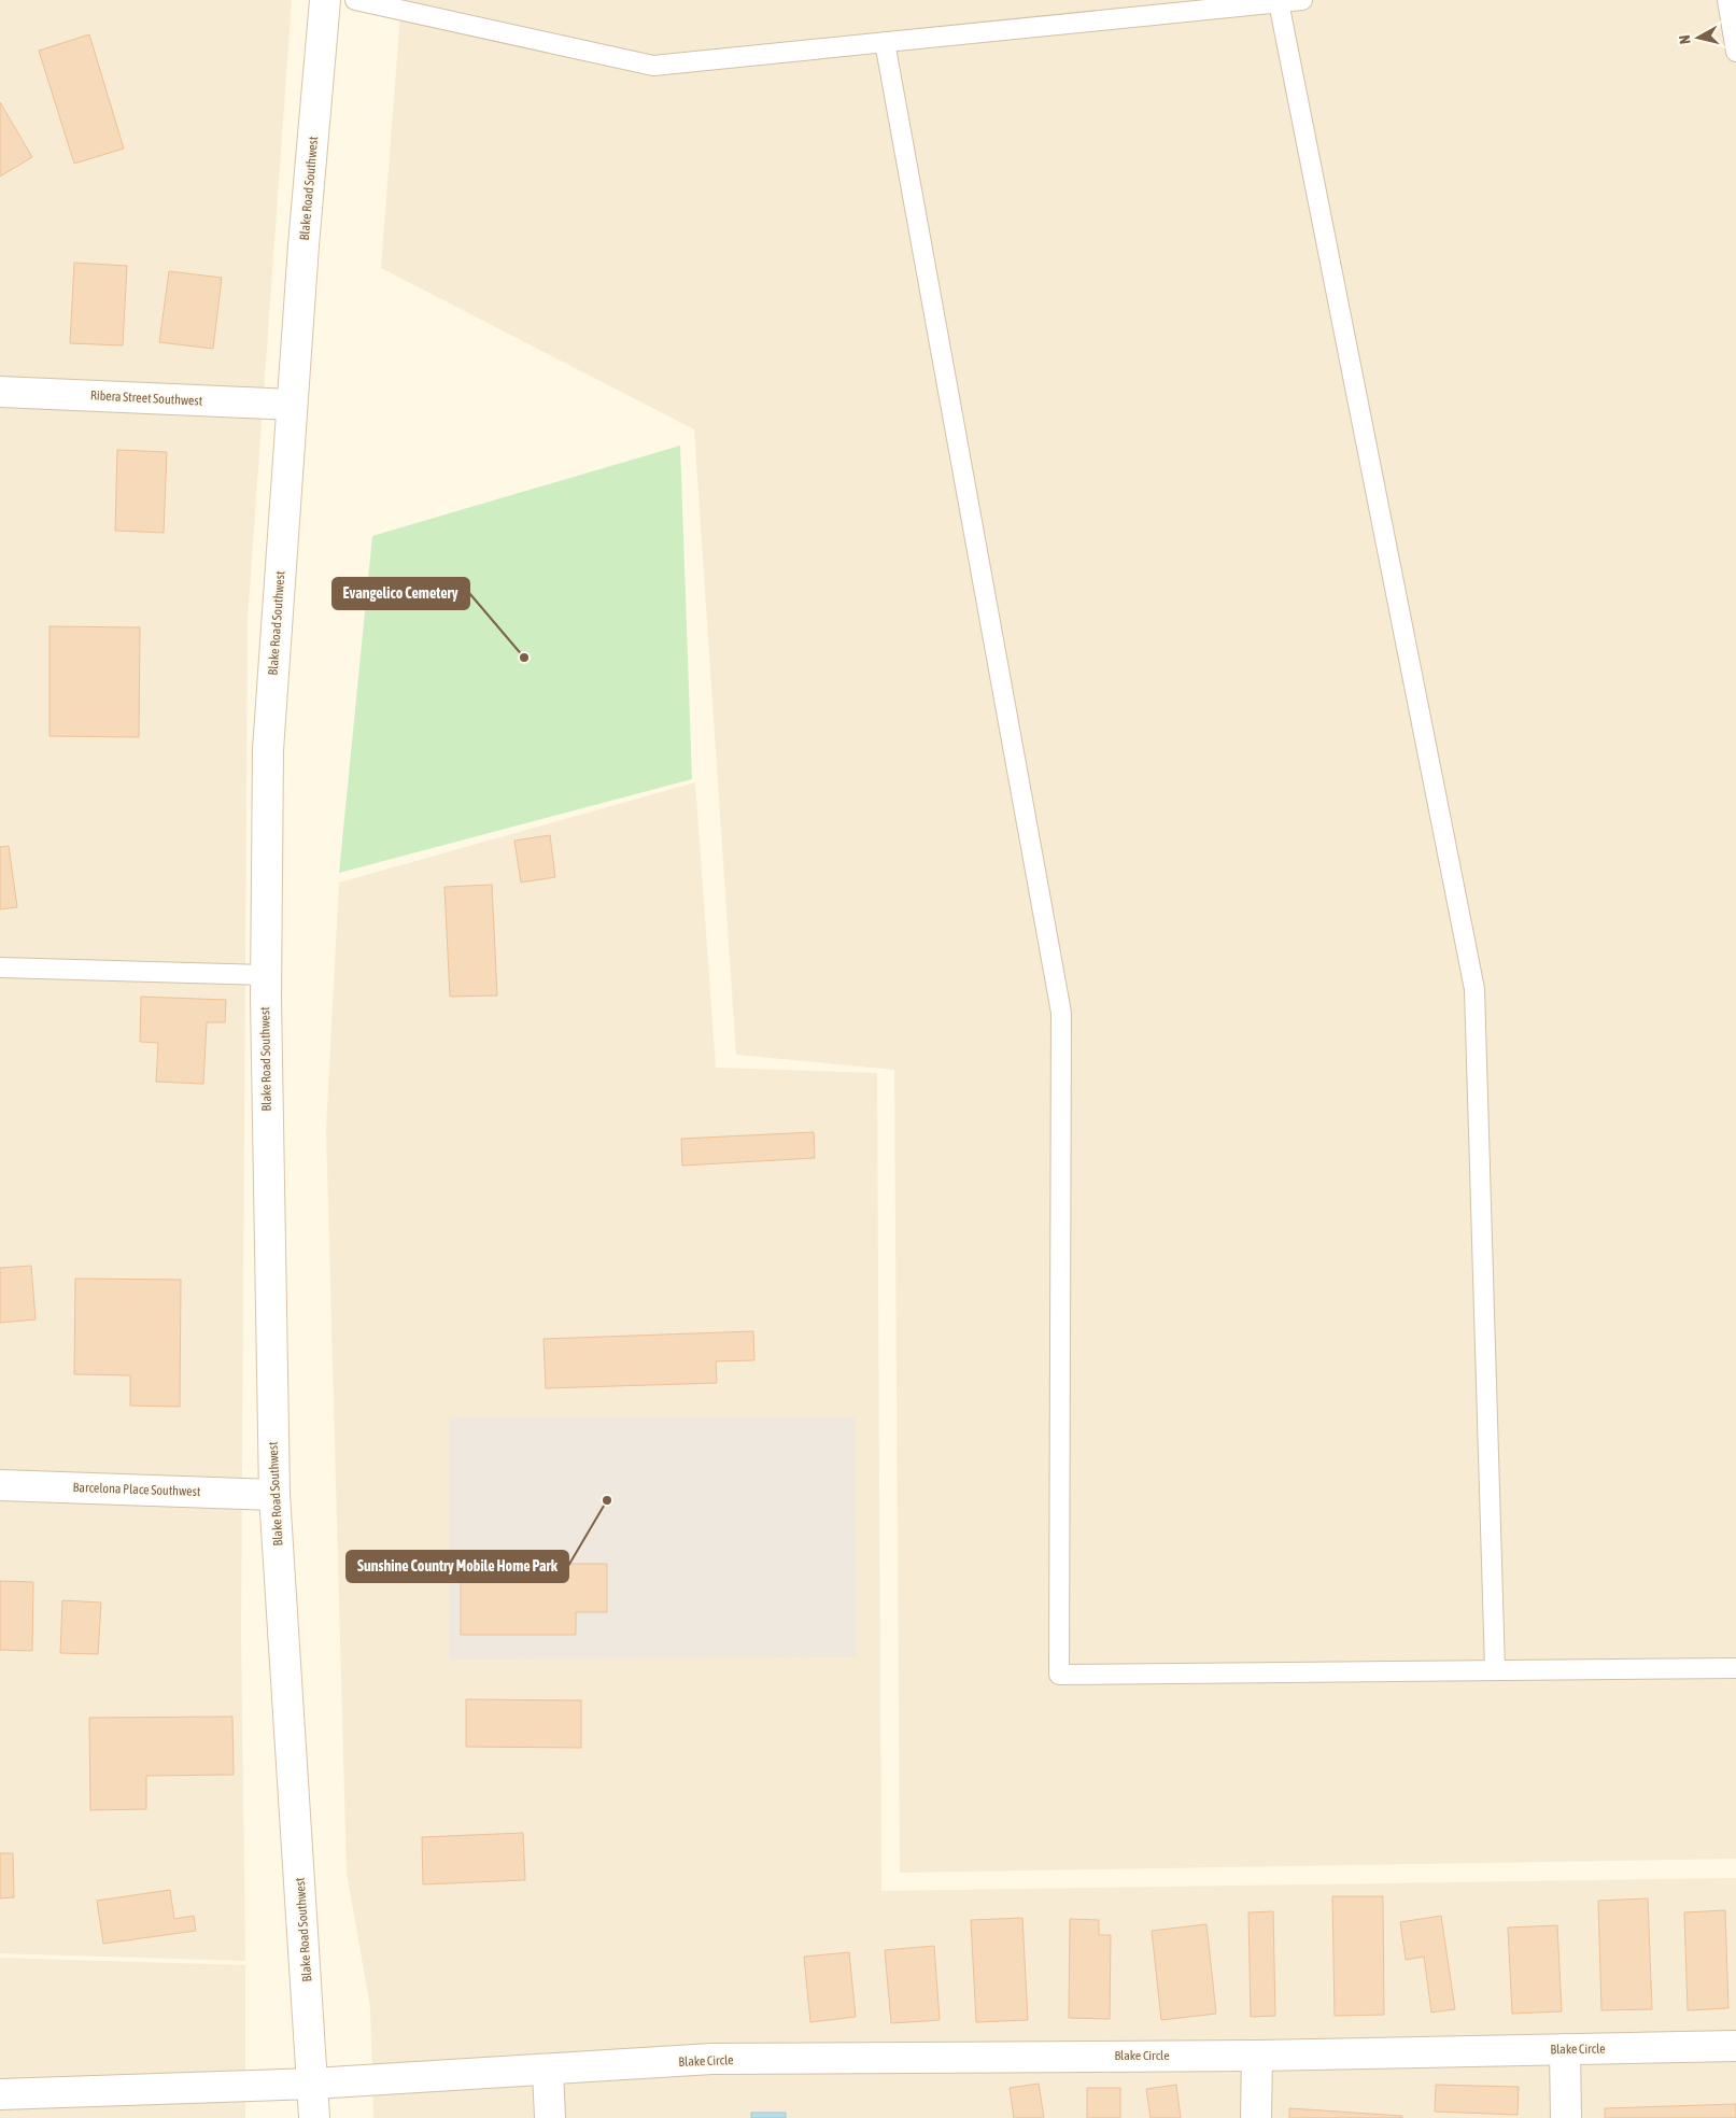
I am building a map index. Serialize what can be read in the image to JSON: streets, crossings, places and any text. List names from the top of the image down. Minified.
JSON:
{"streets":{"street":["Blake Road Southwest","Ribera Street Southwest","Barcelona Place Southwest","Blake Circle"]},"crossings":[["Blake Road Southwest","Ribera Street Southwest"],["Blake Road Southwest","Barcelona Place Southwest"],["Blake Road Southwest","Blake Circle"]],"places":["Evangelico Cemetery","Sunshine Country Mobile Home Park"],"north":"left"}
